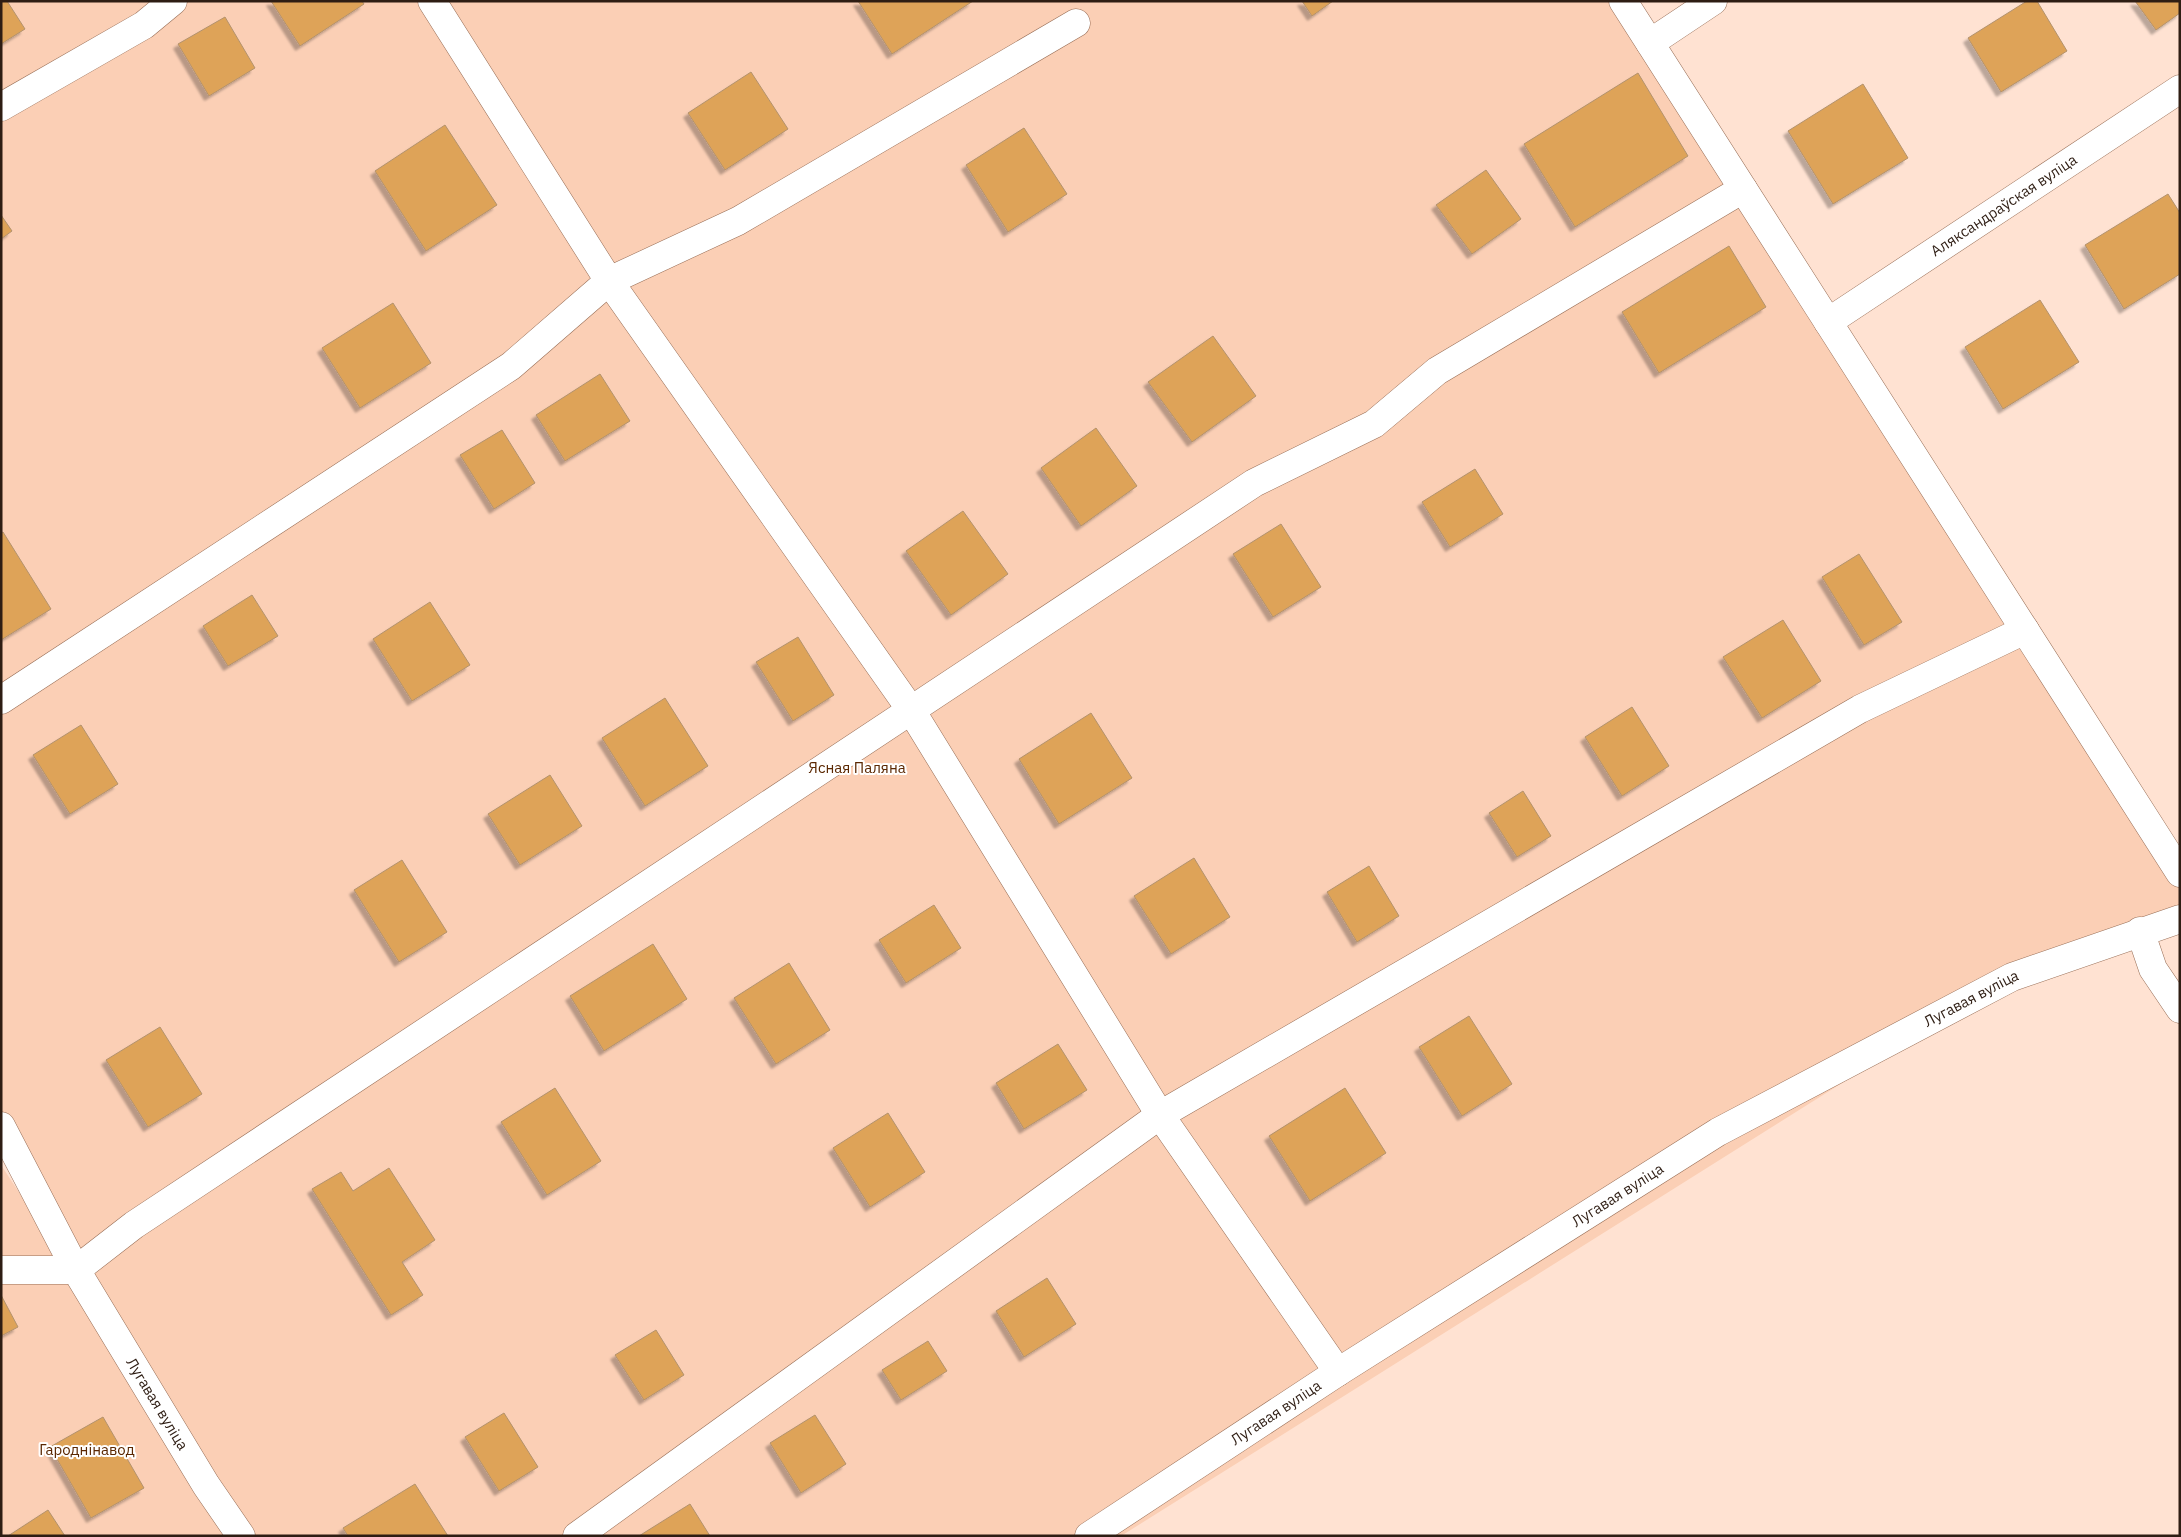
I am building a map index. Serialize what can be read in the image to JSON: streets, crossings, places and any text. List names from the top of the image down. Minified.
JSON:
{"streets":{"street":["Аляксандраўская вуліца","Лугавая вуліца"]},"parks":["Ясная Паляна","Гароднінавод"]}
